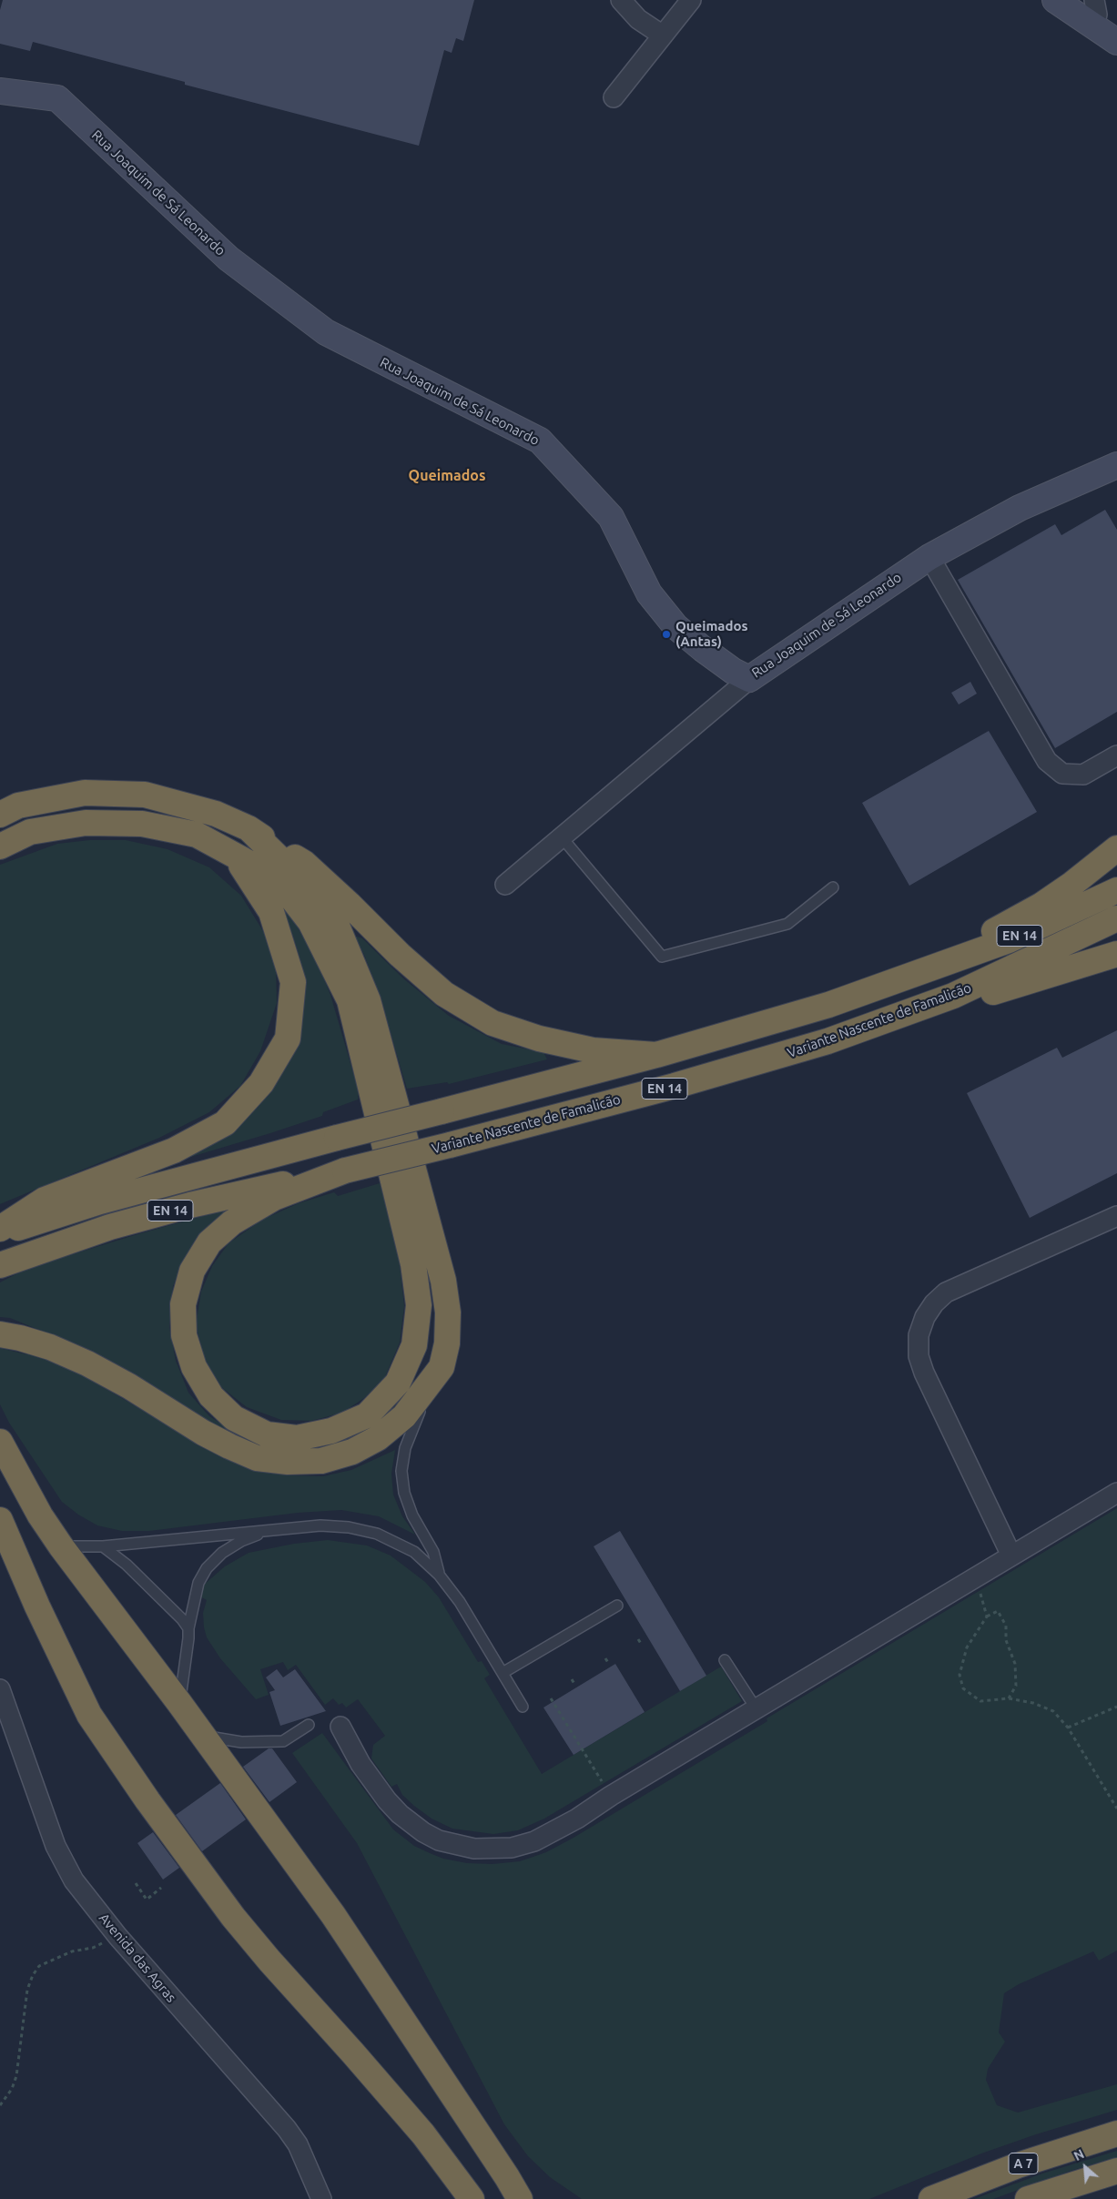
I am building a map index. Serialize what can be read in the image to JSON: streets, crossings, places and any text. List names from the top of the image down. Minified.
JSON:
{"streets":{"highway":["EN 14","Variante Nascente de Famalicão","A 7"],"street":["Rua Joaquim de Sá Leonardo","Avenida das Agras"]},"districts":["Queimados"],"places":["Queimados (Antas)"],"north":"top left"}
